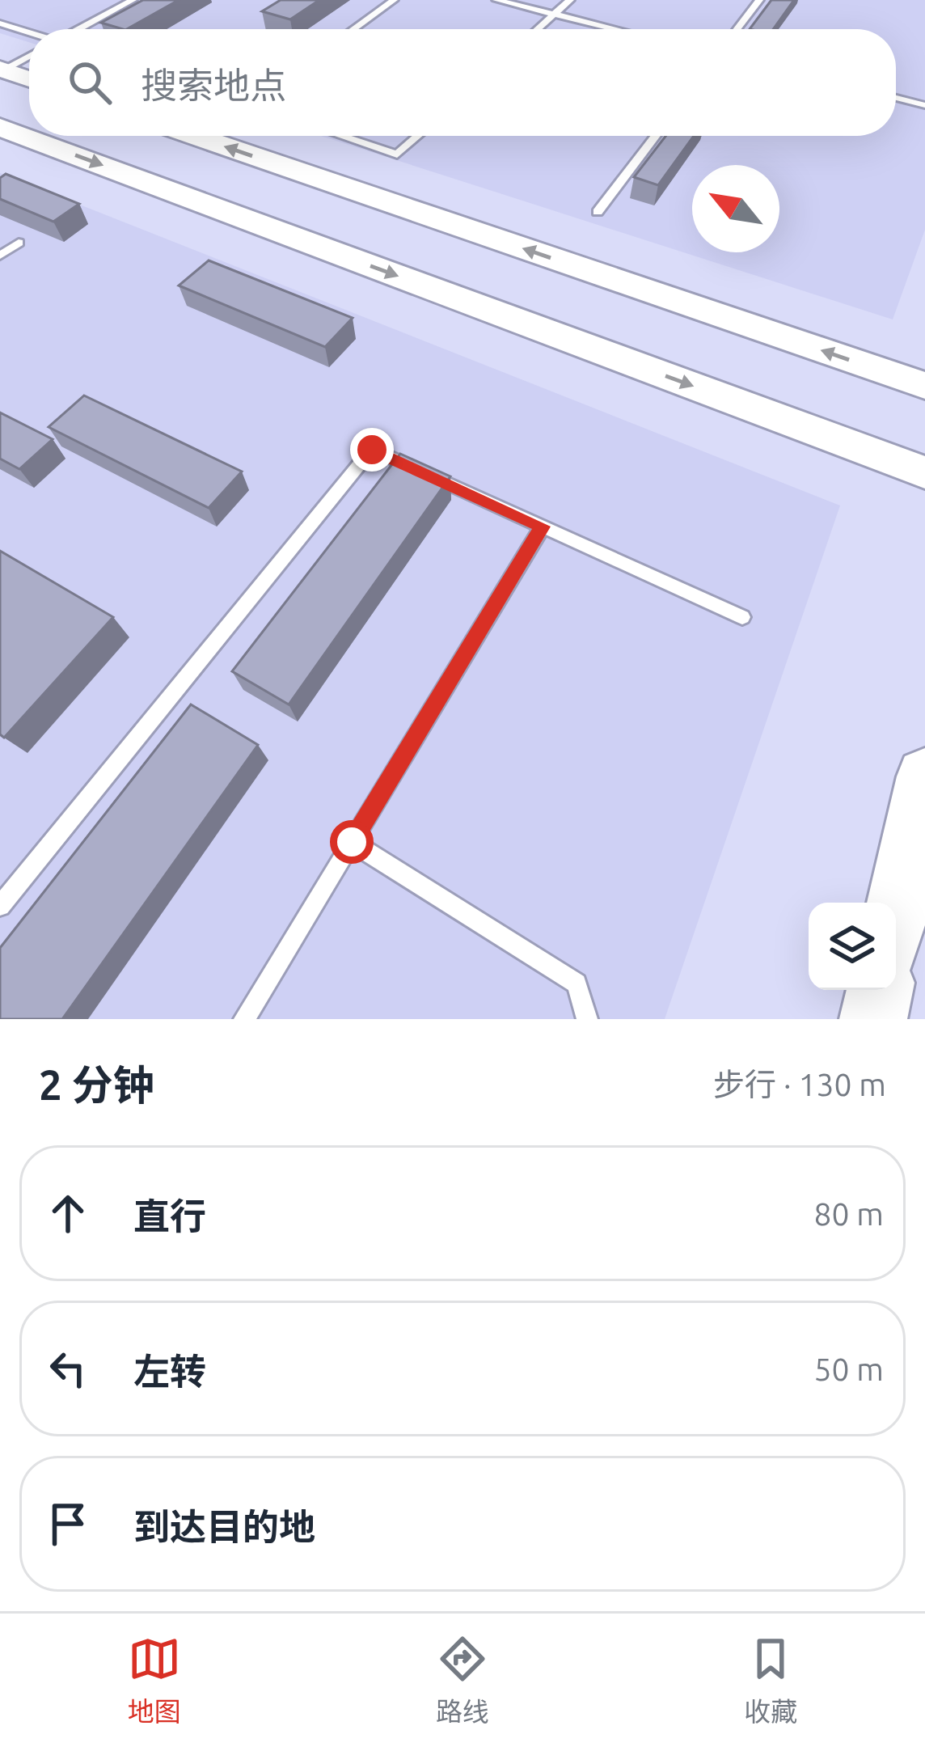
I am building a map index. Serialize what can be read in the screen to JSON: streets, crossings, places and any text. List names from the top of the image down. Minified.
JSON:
{"north":"top left","page":{"search":"搜索地点","heading":["2 分钟","步行 · 130 m"],"list":[["直行","80 m"],["左转","50 m"],"到达目的地"],"nav":["地图","路线","收藏"]}}
